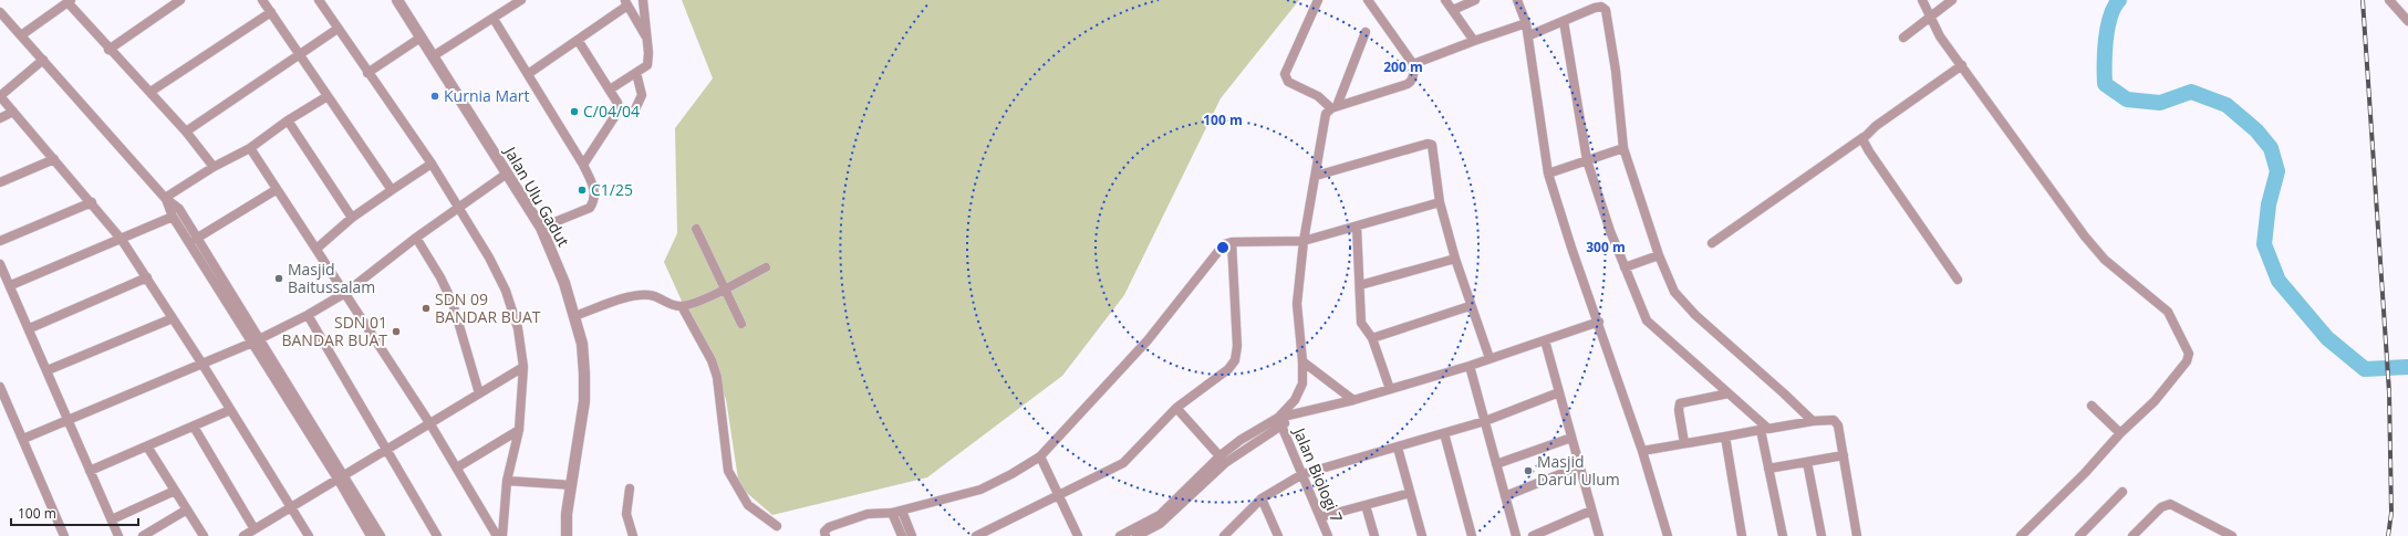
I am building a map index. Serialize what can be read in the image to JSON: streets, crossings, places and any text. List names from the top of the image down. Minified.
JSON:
{"streets":{"street":["Jalan Ulu Gadut","Jalan Biologi 7"]},"places":["Kurnia Mart","C/04/04","C1/25","Masjid Baitussalam","SDN 09 BANDAR BUAT","SDN 01 BANDAR BUAT","Masjid Darul Ulum"],"scale_bar":"100 m","rings":["200 m","100 m","300 m"]}
